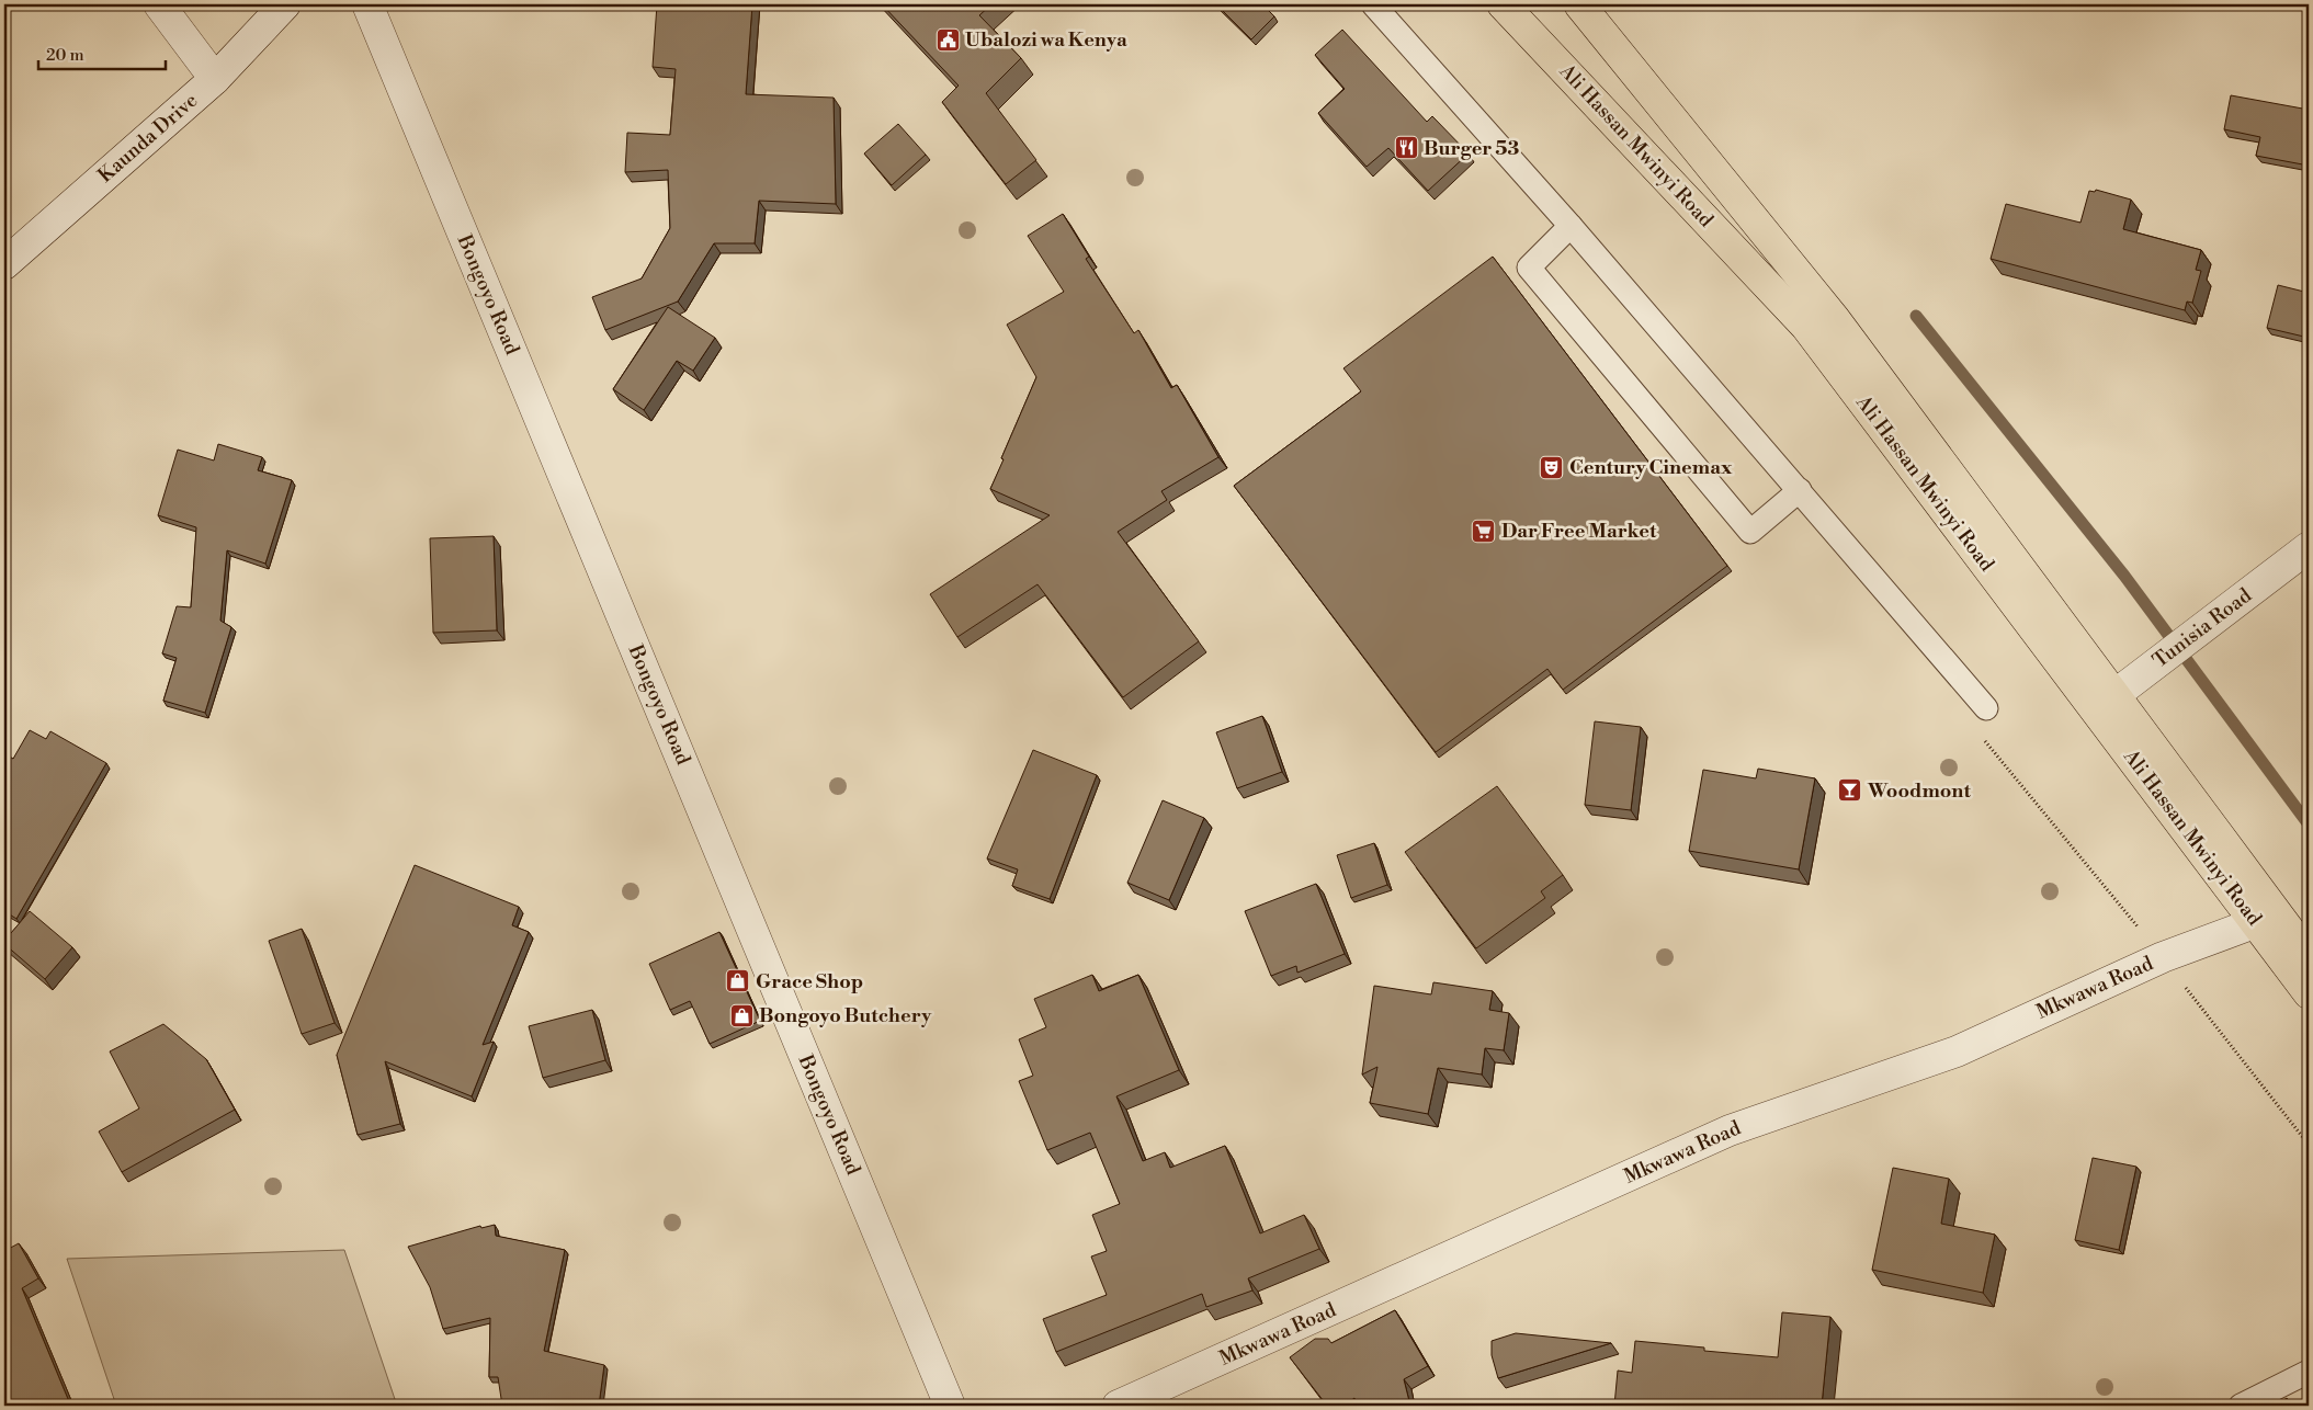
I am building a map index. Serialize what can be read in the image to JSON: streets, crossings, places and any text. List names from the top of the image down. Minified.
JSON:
{"streets":{"highway":["Ali Hassan Mwinyi Road"],"street":["Kaunda Drive","Bongoyo Road","Tunisia Road","Mkwawa Road"]},"crossings":[["Ali Hassan Mwinyi Road","Tunisia Road"],["Ali Hassan Mwinyi Road","Mkwawa Road"]],"places":{"public building":["Ubalozi wa Kenya"],"restaurant":["Burger 53"],"theatre":["Century Cinemax"],"supermarket":["Dar Free Market"],"bar":["Woodmont"],"shop":["Grace Shop","Bongoyo Butchery"]},"scale_bar":"20 m"}
